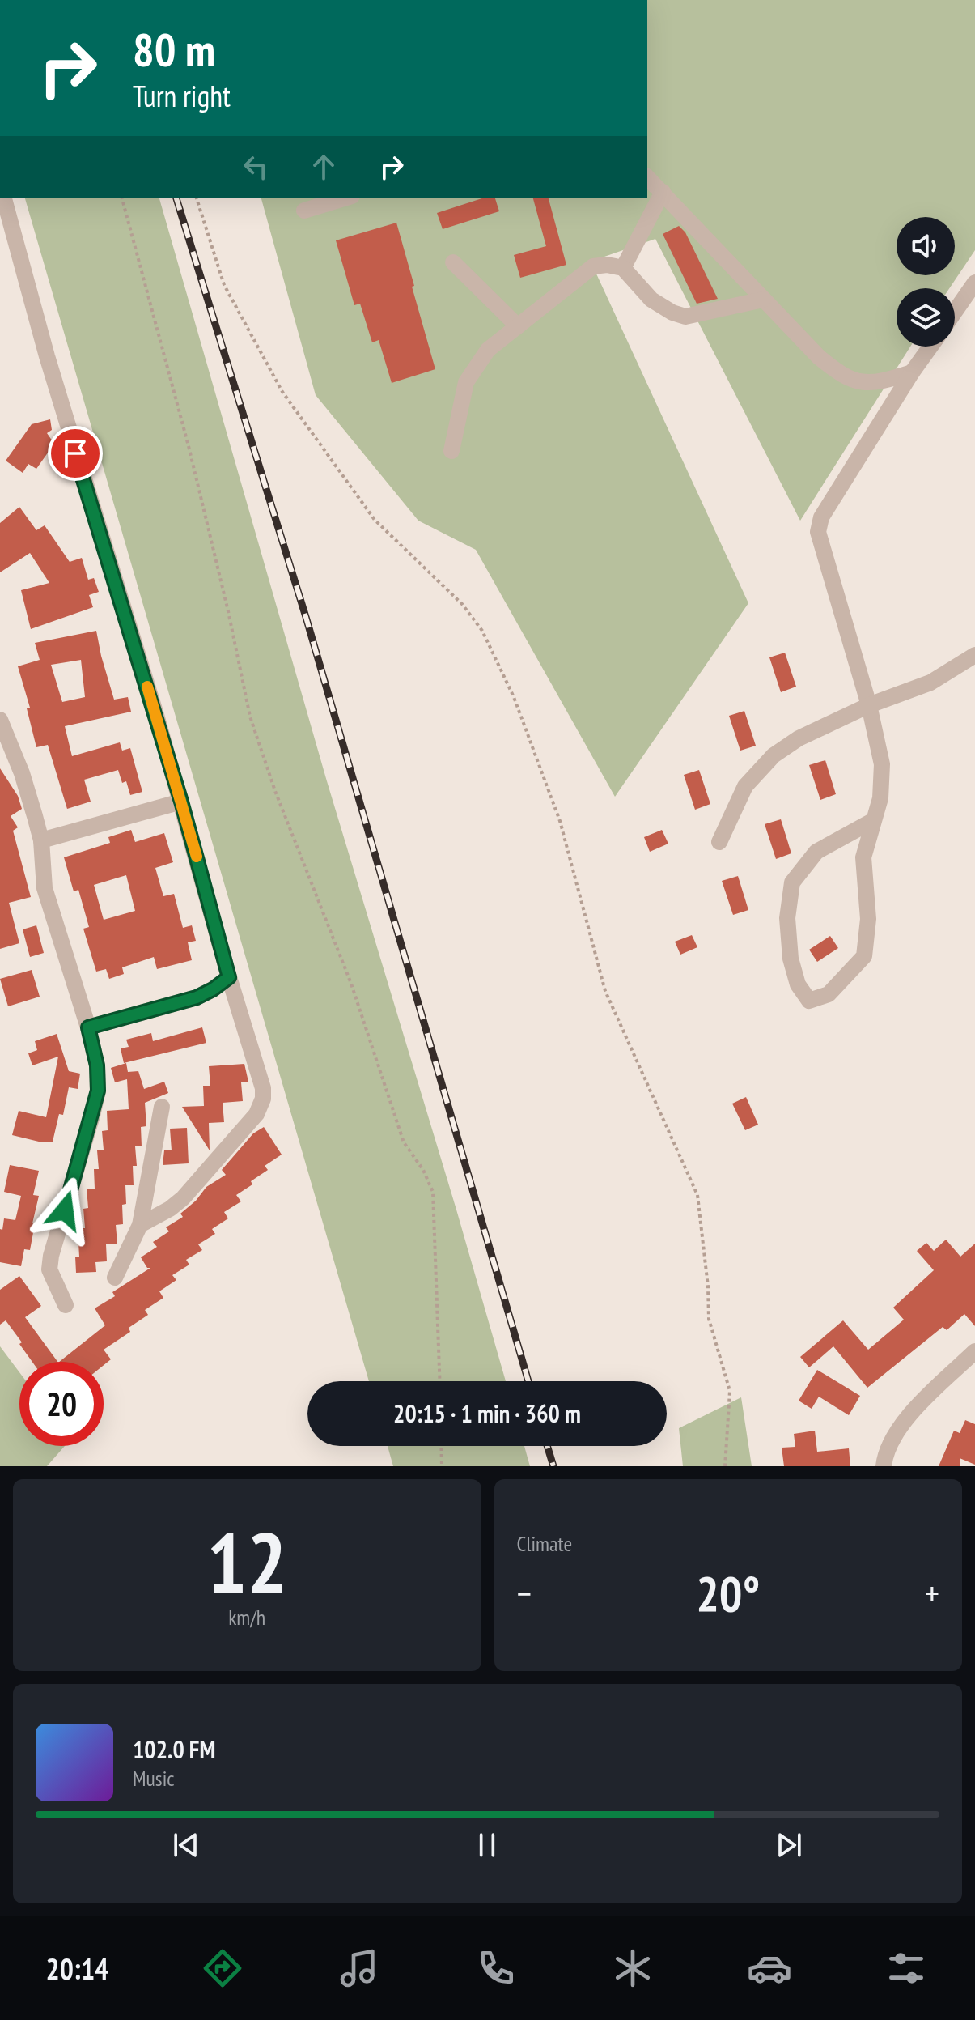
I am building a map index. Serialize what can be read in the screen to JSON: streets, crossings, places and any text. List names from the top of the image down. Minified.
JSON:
{"page":{"turn":["80 m","Turn right"],"limit":"20","trip":"20:15 · 1 min · 360 m","tile":[["12","km/h"],"Climate"],"heat":["−","20°","+"],"song":["102.0 FM","Music"],"tabs":"20:14"}}
